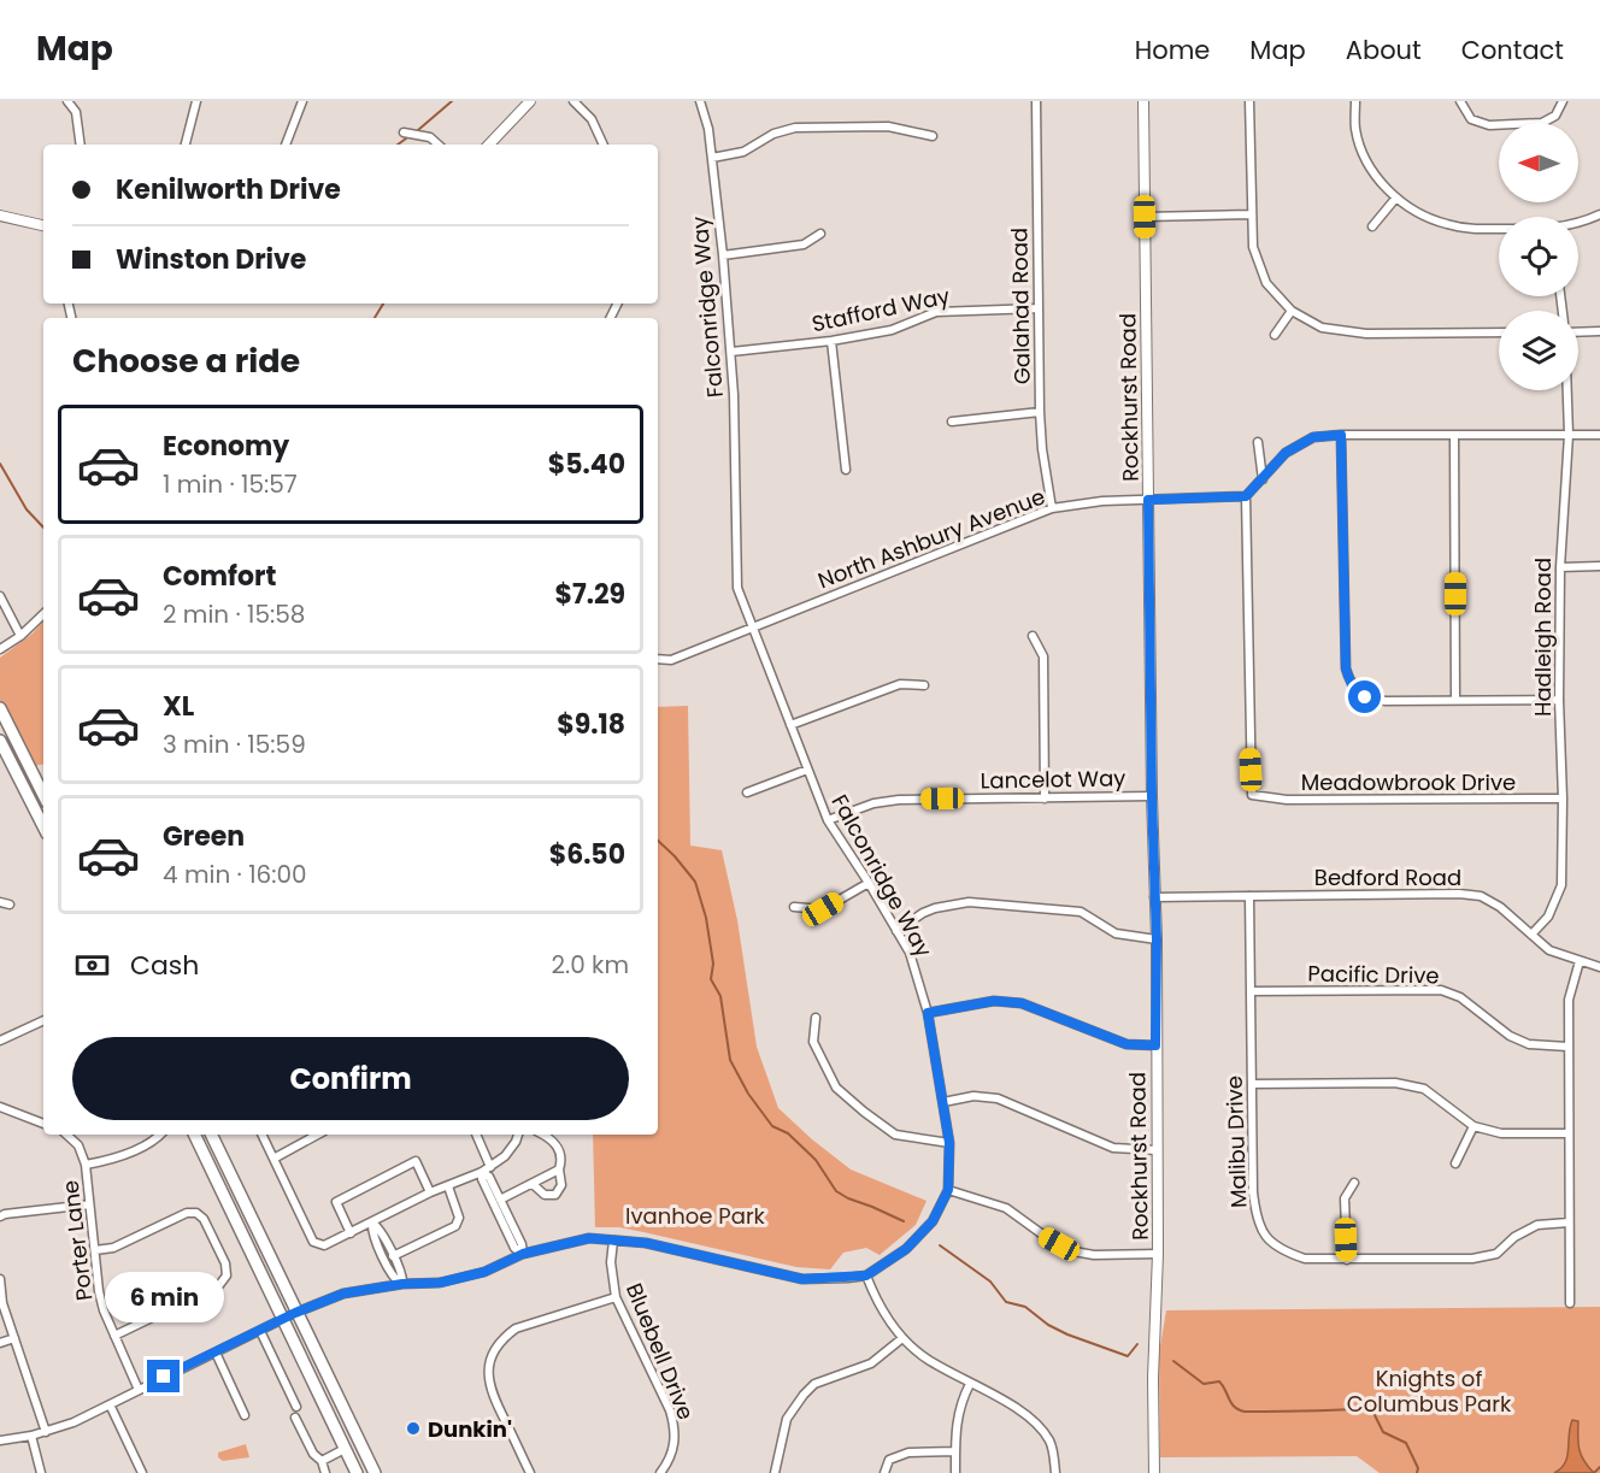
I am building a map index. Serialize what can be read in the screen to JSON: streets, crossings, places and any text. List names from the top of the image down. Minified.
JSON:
{"streets":{"street":["Galahad Road","Falconridge Way","Stafford Way","Rockhurst Road","North Ashbury Avenue","Hadleigh Road","Lancelot Way","Meadowbrook Drive","Bedford Road","Pacific Drive","Malibu Drive","Porter Lane","Bluebell Drive"]},"crossings":[["Galahad Road","Stafford Way"],["Galahad Road","North Ashbury Avenue"],["Falconridge Way","Stafford Way"],["Falconridge Way","North Ashbury Avenue"],["Falconridge Way","Lancelot Way"],["Rockhurst Road","North Ashbury Avenue"],["Rockhurst Road","Lancelot Way"],["Rockhurst Road","Bedford Road"],["North Ashbury Avenue","Meadowbrook Drive"],["Hadleigh Road","Meadowbrook Drive"],["Hadleigh Road","Bedford Road"],["Bedford Road","Malibu Drive"],["Pacific Drive","Malibu Drive"]],"parks":["Ivanhoe Park","Knights of Columbus Park"],"places":["Dunkin'"],"north":"left","page":{"header":"Map","nav":["Home","Map","About","Contact"],"banner":["Kenilworth Drive","Winston Drive"],"heading":"Choose a ride","list":[{"name":"Economy","note":"1 min · 15:57","value":"$5.40"},{"name":"Comfort","note":"2 min · 15:58","value":"$7.29"},{"name":"XL","note":"3 min · 15:59","value":"$9.18"},{"name":"Green","note":"4 min · 16:00","value":"$6.50"}],"pay":["Cash","2.0 km"],"buttons":"Confirm","bubble":"6 min"}}
